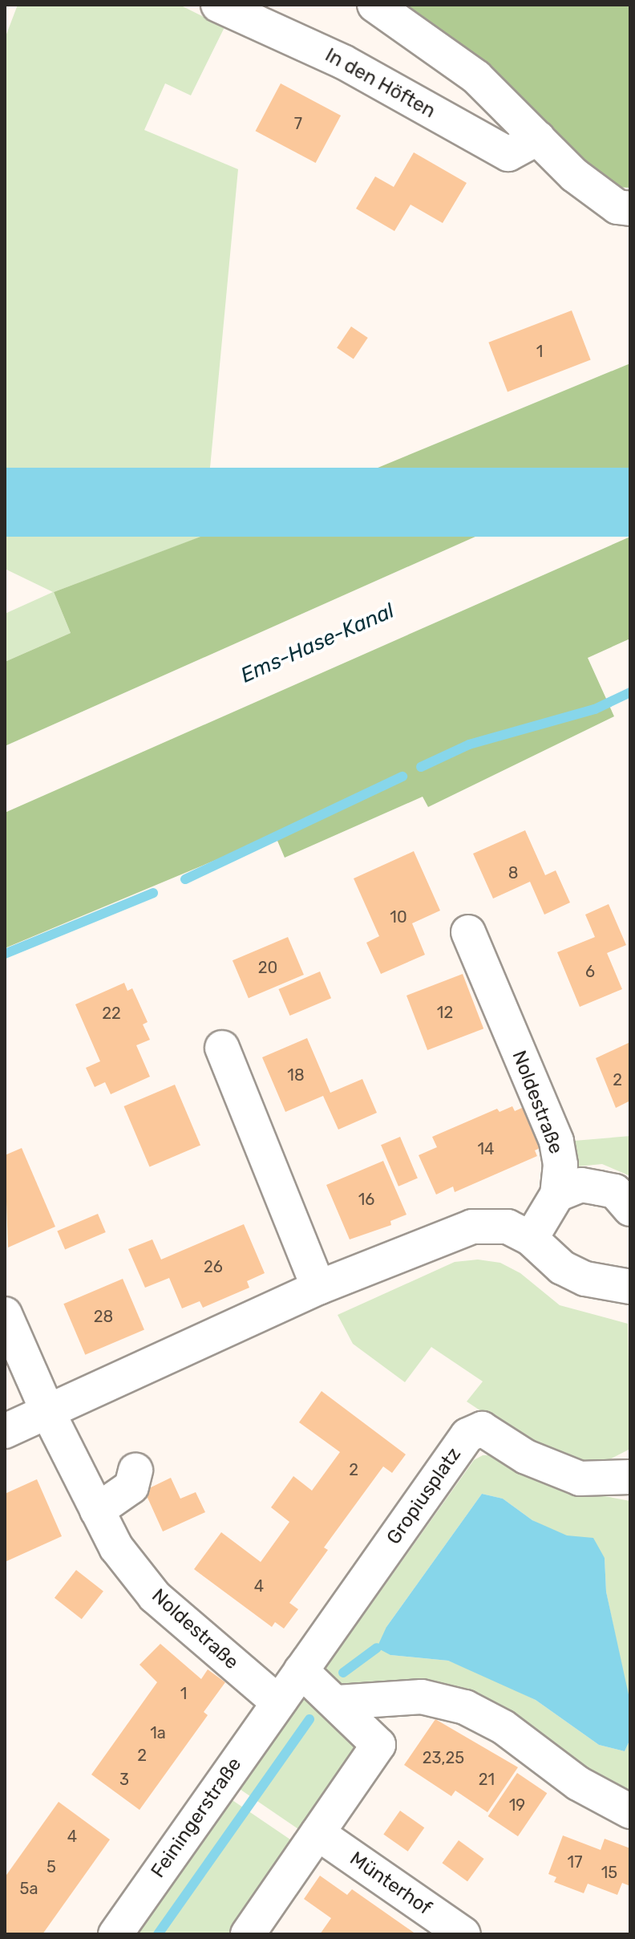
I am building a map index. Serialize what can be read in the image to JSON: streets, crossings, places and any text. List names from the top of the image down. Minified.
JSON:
{"streets":{"street":["In den Höften","Noldestraße","Gropiusplatz","Feiningerstraße","Münterhof"]},"crossings":[["Noldestraße","Gropiusplatz"],["Noldestraße","Feiningerstraße"],["Gropiusplatz","Feiningerstraße"]],"water":["Ems-Hase-Kanal"],"house_numbers":["7","1","8","10","20","6","12","22","18","2","14","16","26","28","2","4","1","1a","2","23,25","3","21","19","4","17","5","15","5a"]}
